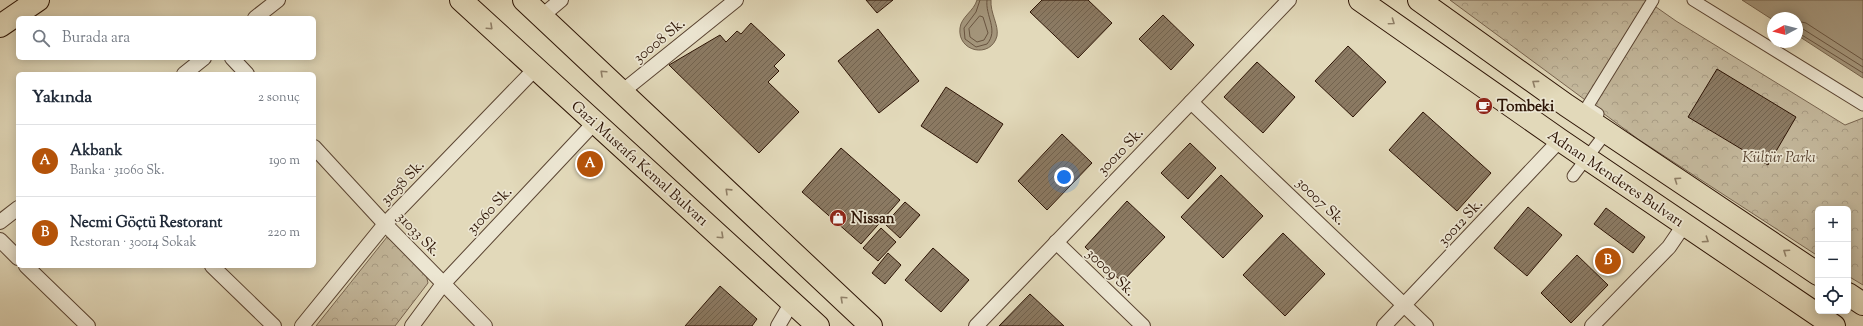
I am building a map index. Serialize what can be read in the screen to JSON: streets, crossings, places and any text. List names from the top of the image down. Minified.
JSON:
{"streets":{"main road":["Gazi Mustafa Kemal Bulvarı","Adnan Menderes Bulvarı"],"street":["30008 Sk.","30010 Sk.","31058 Sk.","30007 Sk.","31060 Sk.","30012 Sk.","31033 Sk.","30009 Sk."]},"crossings":[["30010 Sk.","30007 Sk."],["30010 Sk.","30009 Sk."],["Gazi Mustafa Kemal Bulvarı","31058 Sk."],["Gazi Mustafa Kemal Bulvarı","31060 Sk."],["Adnan Menderes Bulvarı","30012 Sk."],["31058 Sk.","31033 Sk."],["30007 Sk.","30012 Sk."],["31060 Sk.","31033 Sk."]],"parks":["Kültür Parkı"],"places":{"cafe":["Tombeki"],"shop":["Nissan"]},"north":"left","page":{"search":"Burada ara","heading":["Yakında","2 sonuç"],"list":[{"mark":"A","name":"Akbank","note":"Banka · 31060 Sk.","value":"190 m"},{"mark":"B","name":"Necmi Göçtü Restorant","note":"Restoran · 30014 Sokak","value":"220 m"}],"pins":["A","B"],"map_buttons":["+","−"]}}
